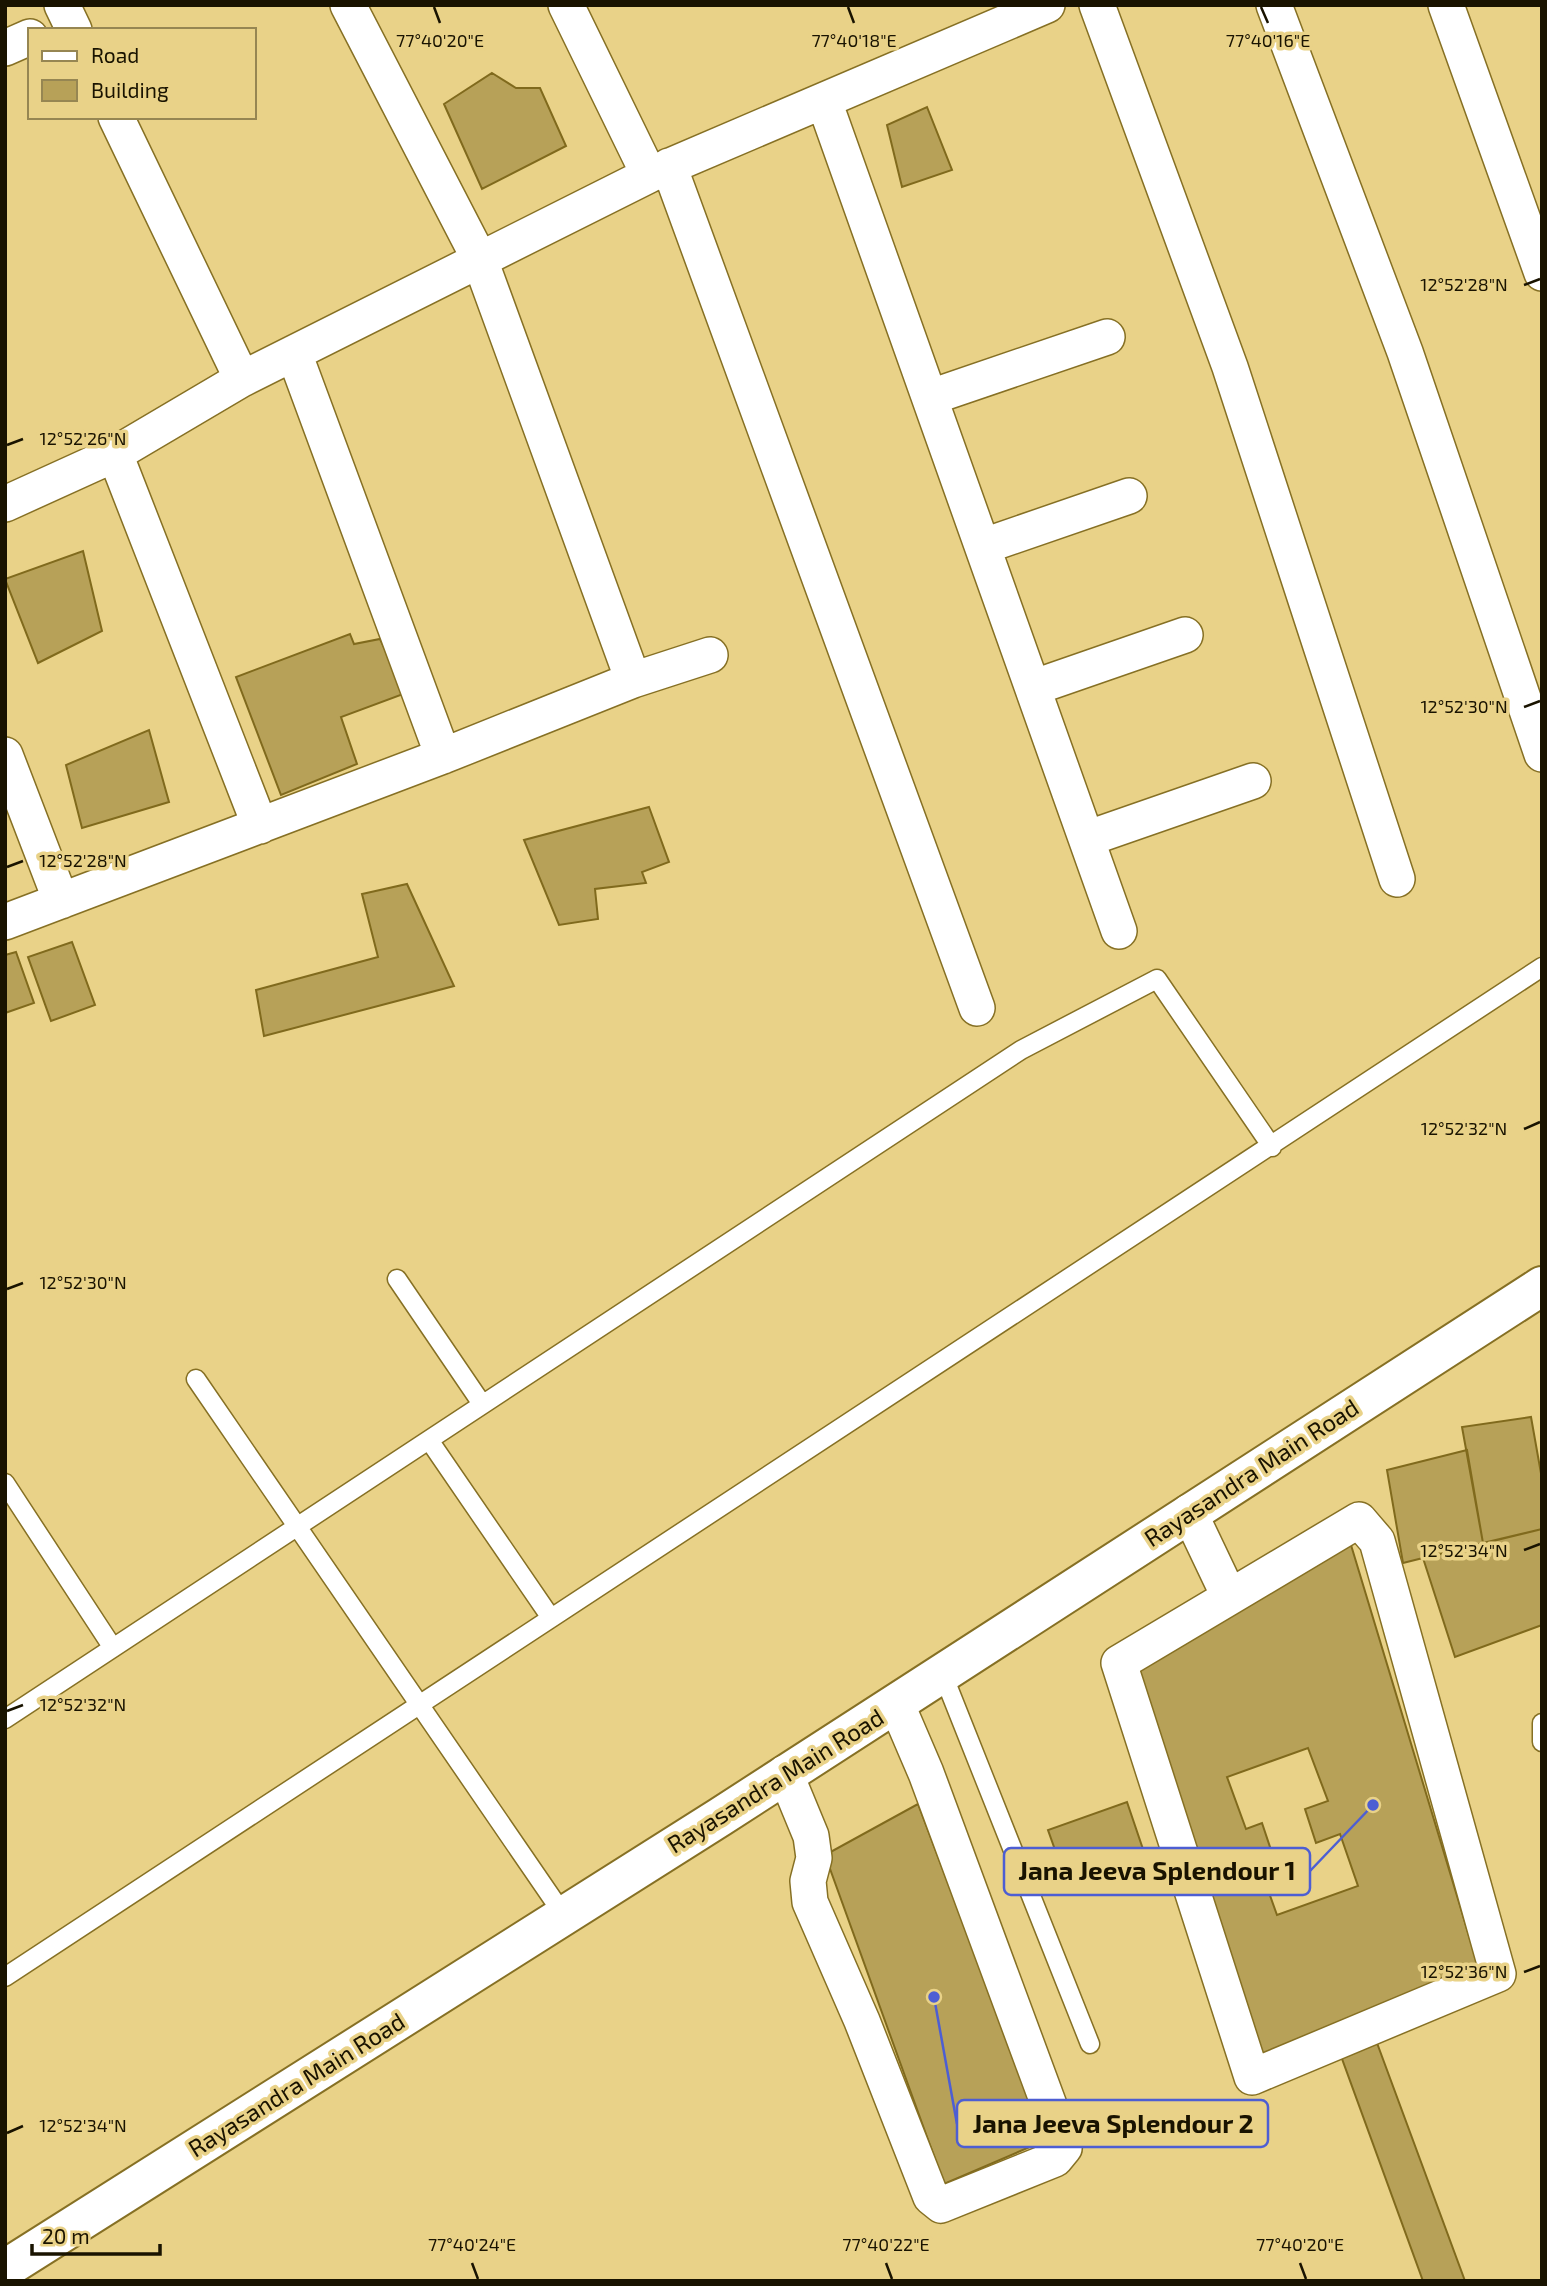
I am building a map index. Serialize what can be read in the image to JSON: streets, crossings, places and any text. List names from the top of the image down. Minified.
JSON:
{"streets":{"street":["Rayasandra Main Road"]},"places":["Jana Jeeva Splendour 1","Jana Jeeva Splendour 2"],"legend":["Road","Building"],"scale_bar":"20 m","coordinates":["77°40'16\"E","77°40'20\"E","77°40'18\"E","12°52'28\"N","12°52'26\"N","12°52'30\"N","12°52'32\"N","12°52'34\"N","12°52'36\"N","77°40'24\"E","77°40'22\"E"]}
